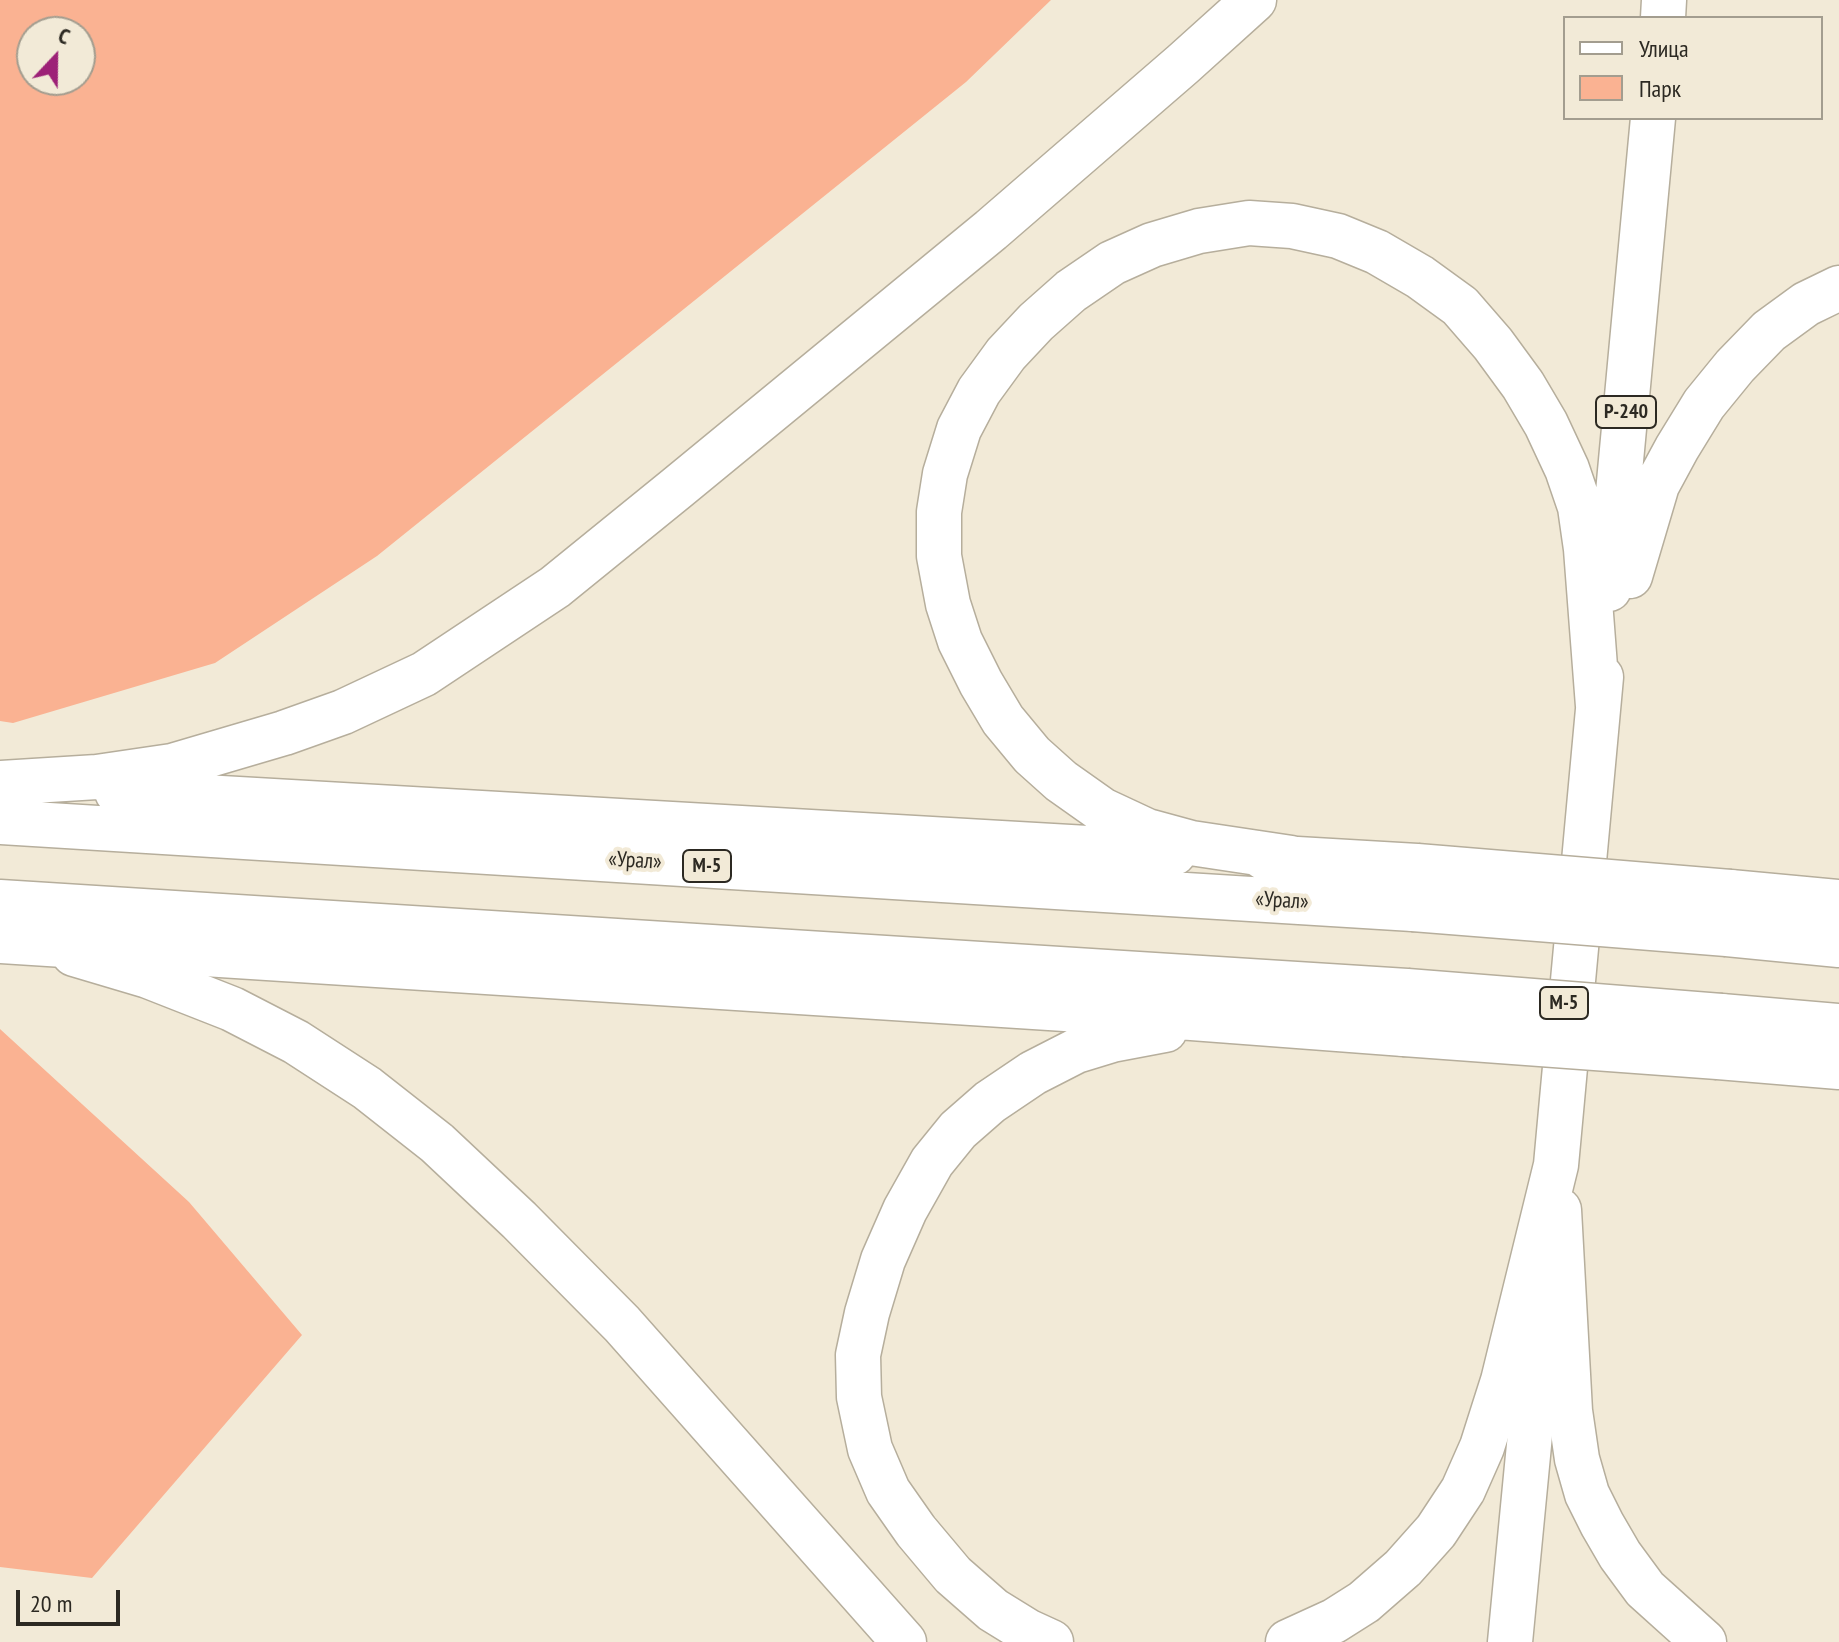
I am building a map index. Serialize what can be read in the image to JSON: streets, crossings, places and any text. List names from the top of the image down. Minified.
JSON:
{"streets":{"main road":["Р-240","«Урал»","М-5"]},"legend":["Улица","Парк"],"scale_bar":"20 m","north":"top"}
